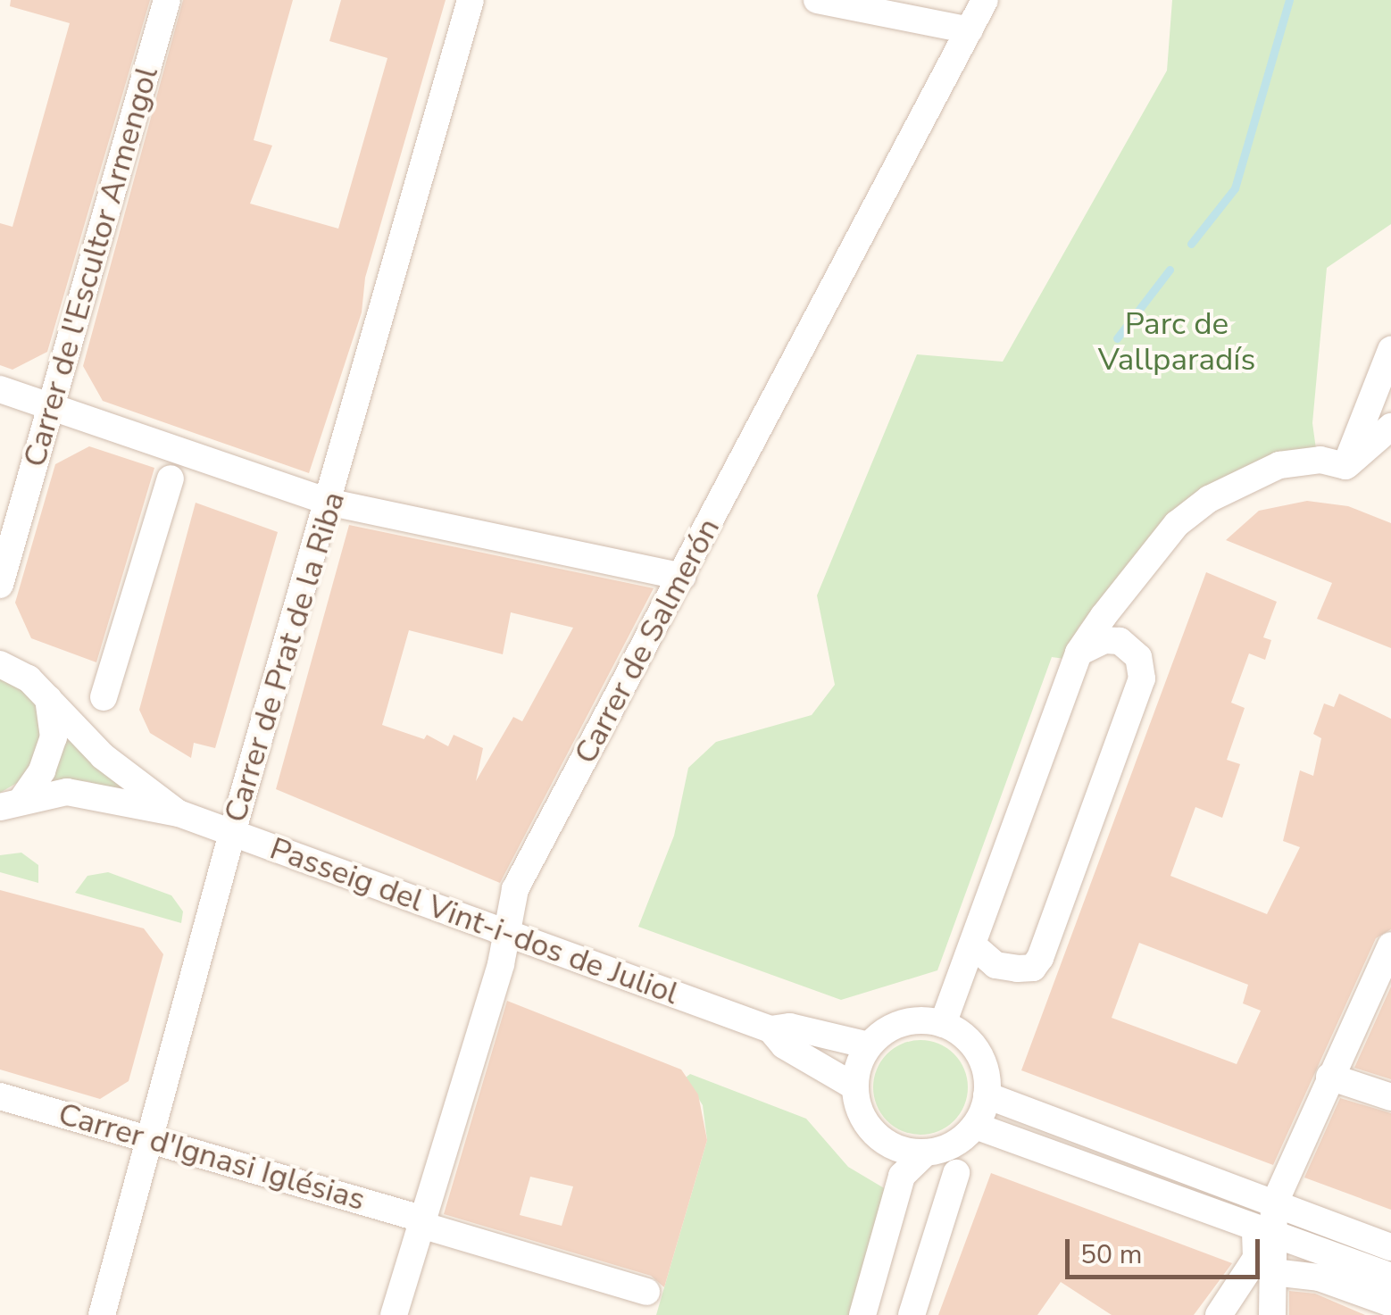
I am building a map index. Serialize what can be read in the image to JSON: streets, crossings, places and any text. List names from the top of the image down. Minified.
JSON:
{"streets":{"street":["Carrer de l'Escultor Armengol","Carrer de Salmerón","Carrer de Prat de la Riba","Passeig del Vint-i-dos de Juliol","Carrer d'Ignasi Iglésias"]},"crossings":[["Carrer de Salmerón","Passeig del Vint-i-dos de Juliol"],["Carrer de Salmerón","Carrer d'Ignasi Iglésias"],["Carrer de Prat de la Riba","Passeig del Vint-i-dos de Juliol"],["Carrer de Prat de la Riba","Carrer d'Ignasi Iglésias"]],"parks":["Parc de Vallparadís"],"scale_bar":"50 m"}
